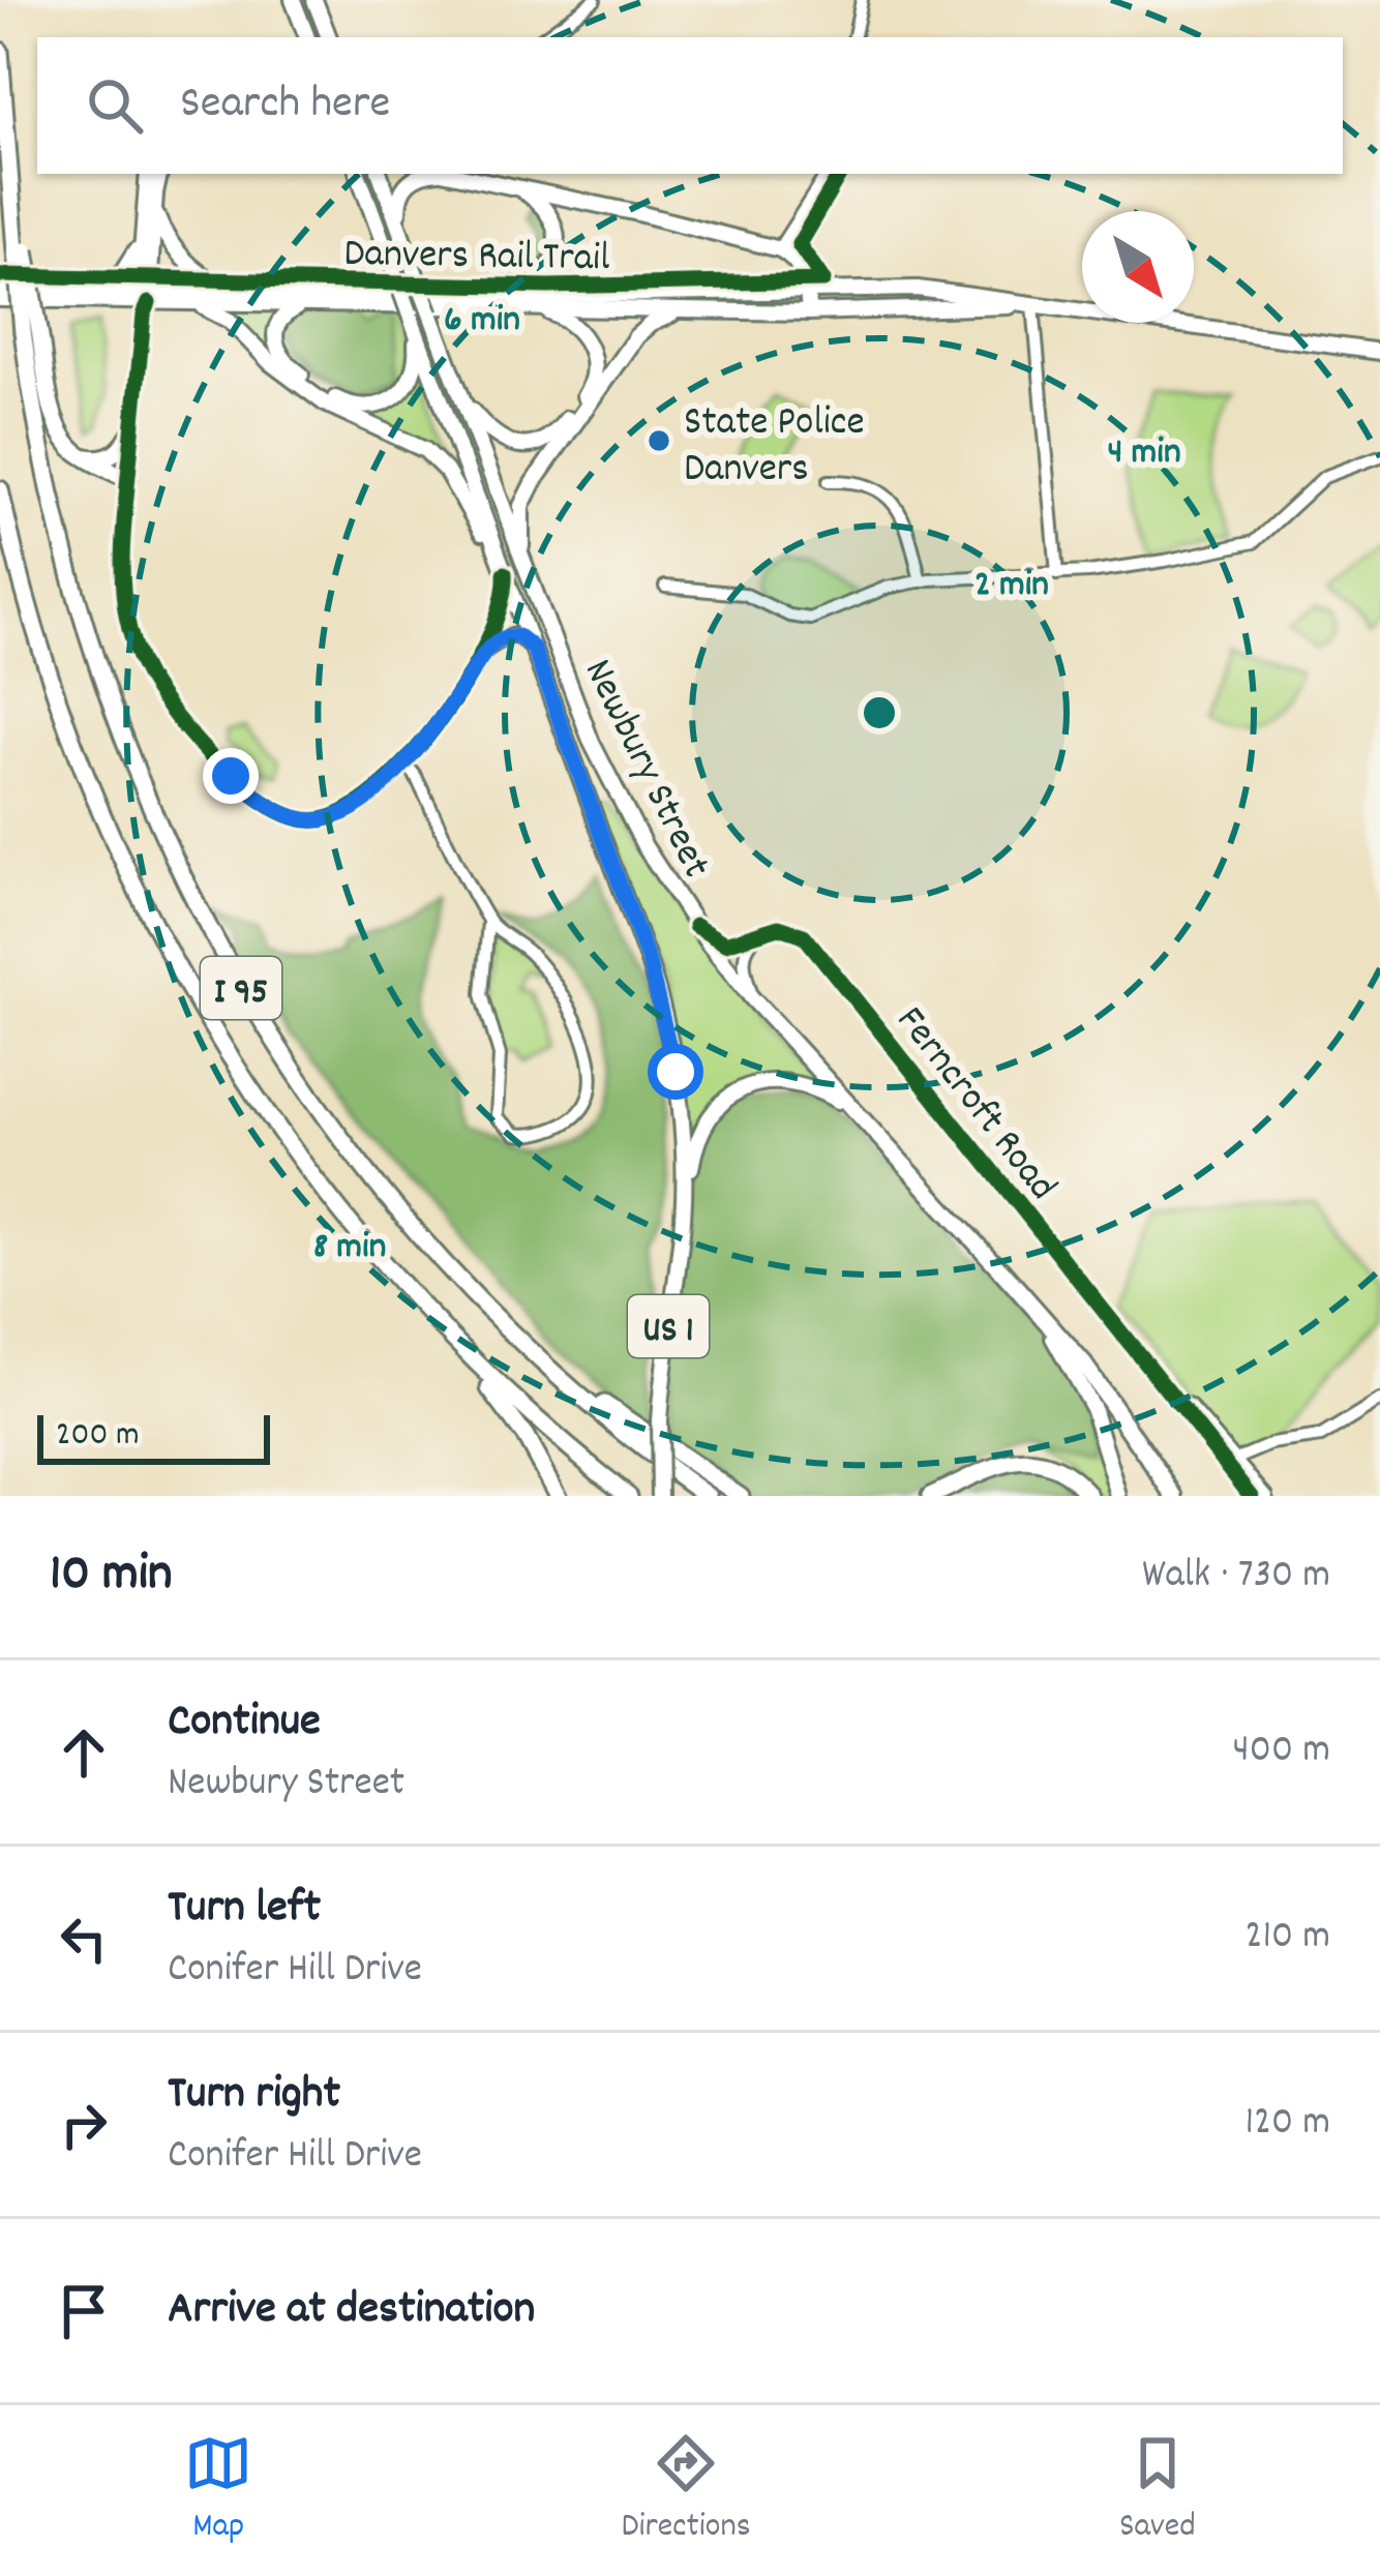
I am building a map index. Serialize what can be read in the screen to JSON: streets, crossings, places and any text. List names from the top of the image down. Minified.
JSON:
{"streets":{"highway":["I 95"],"main road":["Newbury Street","US 1"],"street":["Ferncroft Road"],"cycle path":["Danvers Rail Trail"]},"crossings":[["Newbury Street","Ferncroft Road"]],"places":["State Police Danvers"],"scale_bar":"200 m","north":"bottom right","page":{"search":"Search here","scale":"200 m","heading":["10 min","Walk · 730 m"],"list":[["Continue","Newbury Street","400 m"],["Turn left","Conifer Hill Drive","210 m"],["Turn right","Conifer Hill Drive","120 m"],"Arrive at destination"],"nav":["Map","Directions","Saved"]},"rings":["6 min","4 min","2 min","8 min"]}
